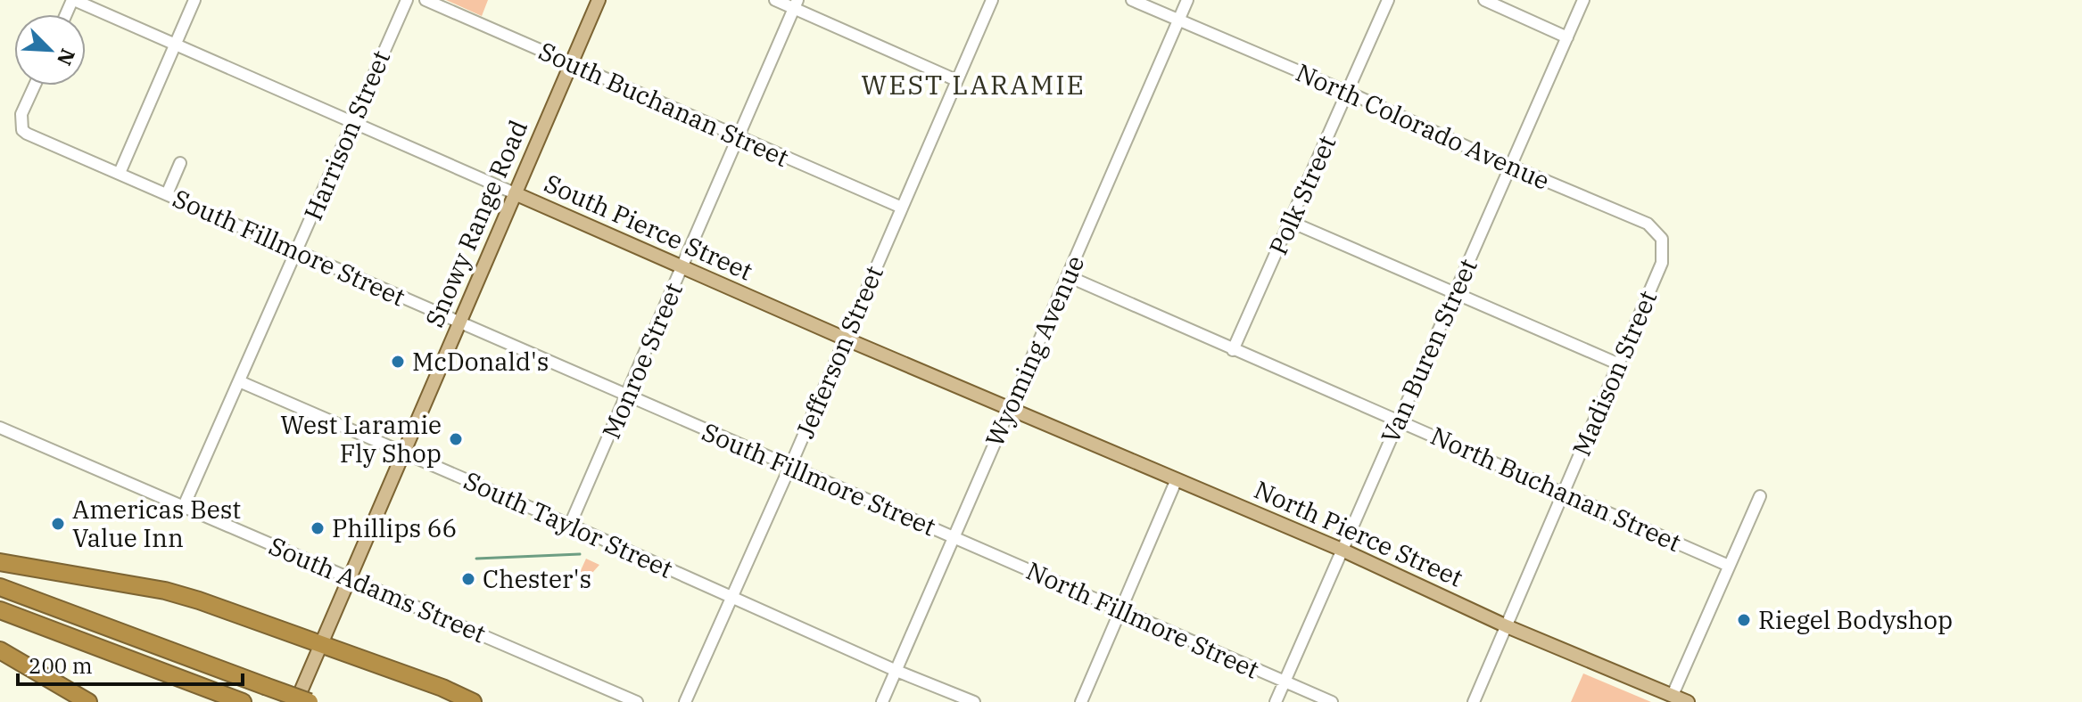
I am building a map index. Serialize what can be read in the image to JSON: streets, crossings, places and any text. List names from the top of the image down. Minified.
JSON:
{"streets":{"main road":["Snowy Range Road","South Pierce Street","North Pierce Street"],"street":["South Buchanan Street","North Colorado Avenue","Harrison Street","Polk Street","South Fillmore Street","Wyoming Avenue","Van Buren Street","Jefferson Street","Monroe Street","Madison Street","North Buchanan Street","South Taylor Street","South Adams Street","North Fillmore Street"]},"crossings":[["South Buchanan Street","Snowy Range Road"],["South Buchanan Street","Jefferson Street"],["South Buchanan Street","Monroe Street"],["North Colorado Avenue","Polk Street"],["North Colorado Avenue","Wyoming Avenue"],["North Colorado Avenue","Van Buren Street"],["North Colorado Avenue","Madison Street"],["Harrison Street","South Pierce Street"],["Harrison Street","South Fillmore Street"],["Harrison Street","South Taylor Street"],["Harrison Street","South Adams Street"],["Polk Street","North Buchanan Street"],["Snowy Range Road","South Pierce Street"],["Snowy Range Road","South Fillmore Street"],["Snowy Range Road","South Taylor Street"],["Snowy Range Road","South Adams Street"],["South Pierce Street","Wyoming Avenue"],["South Pierce Street","Jefferson Street"],["South Pierce Street","Monroe Street"],["South Pierce Street","North Pierce Street"],["South Fillmore Street","Wyoming Avenue"],["South Fillmore Street","Jefferson Street"],["South Fillmore Street","Monroe Street"],["South Fillmore Street","North Fillmore Street"],["Wyoming Avenue","North Buchanan Street"],["Wyoming Avenue","South Taylor Street"],["Wyoming Avenue","North Pierce Street"],["Wyoming Avenue","North Fillmore Street"],["Van Buren Street","North Buchanan Street"],["Van Buren Street","North Pierce Street"],["Van Buren Street","North Fillmore Street"],["Jefferson Street","South Taylor Street"],["Monroe Street","South Taylor Street"],["Madison Street","North Buchanan Street"],["Madison Street","North Pierce Street"]],"districts":["WEST LARAMIE"],"places":["McDonald's","West Laramie Fly Shop","Americas Best Value Inn","Phillips 66","Chester's","Riegel Bodyshop"],"scale_bar":"200 m","north":"bottom right"}
